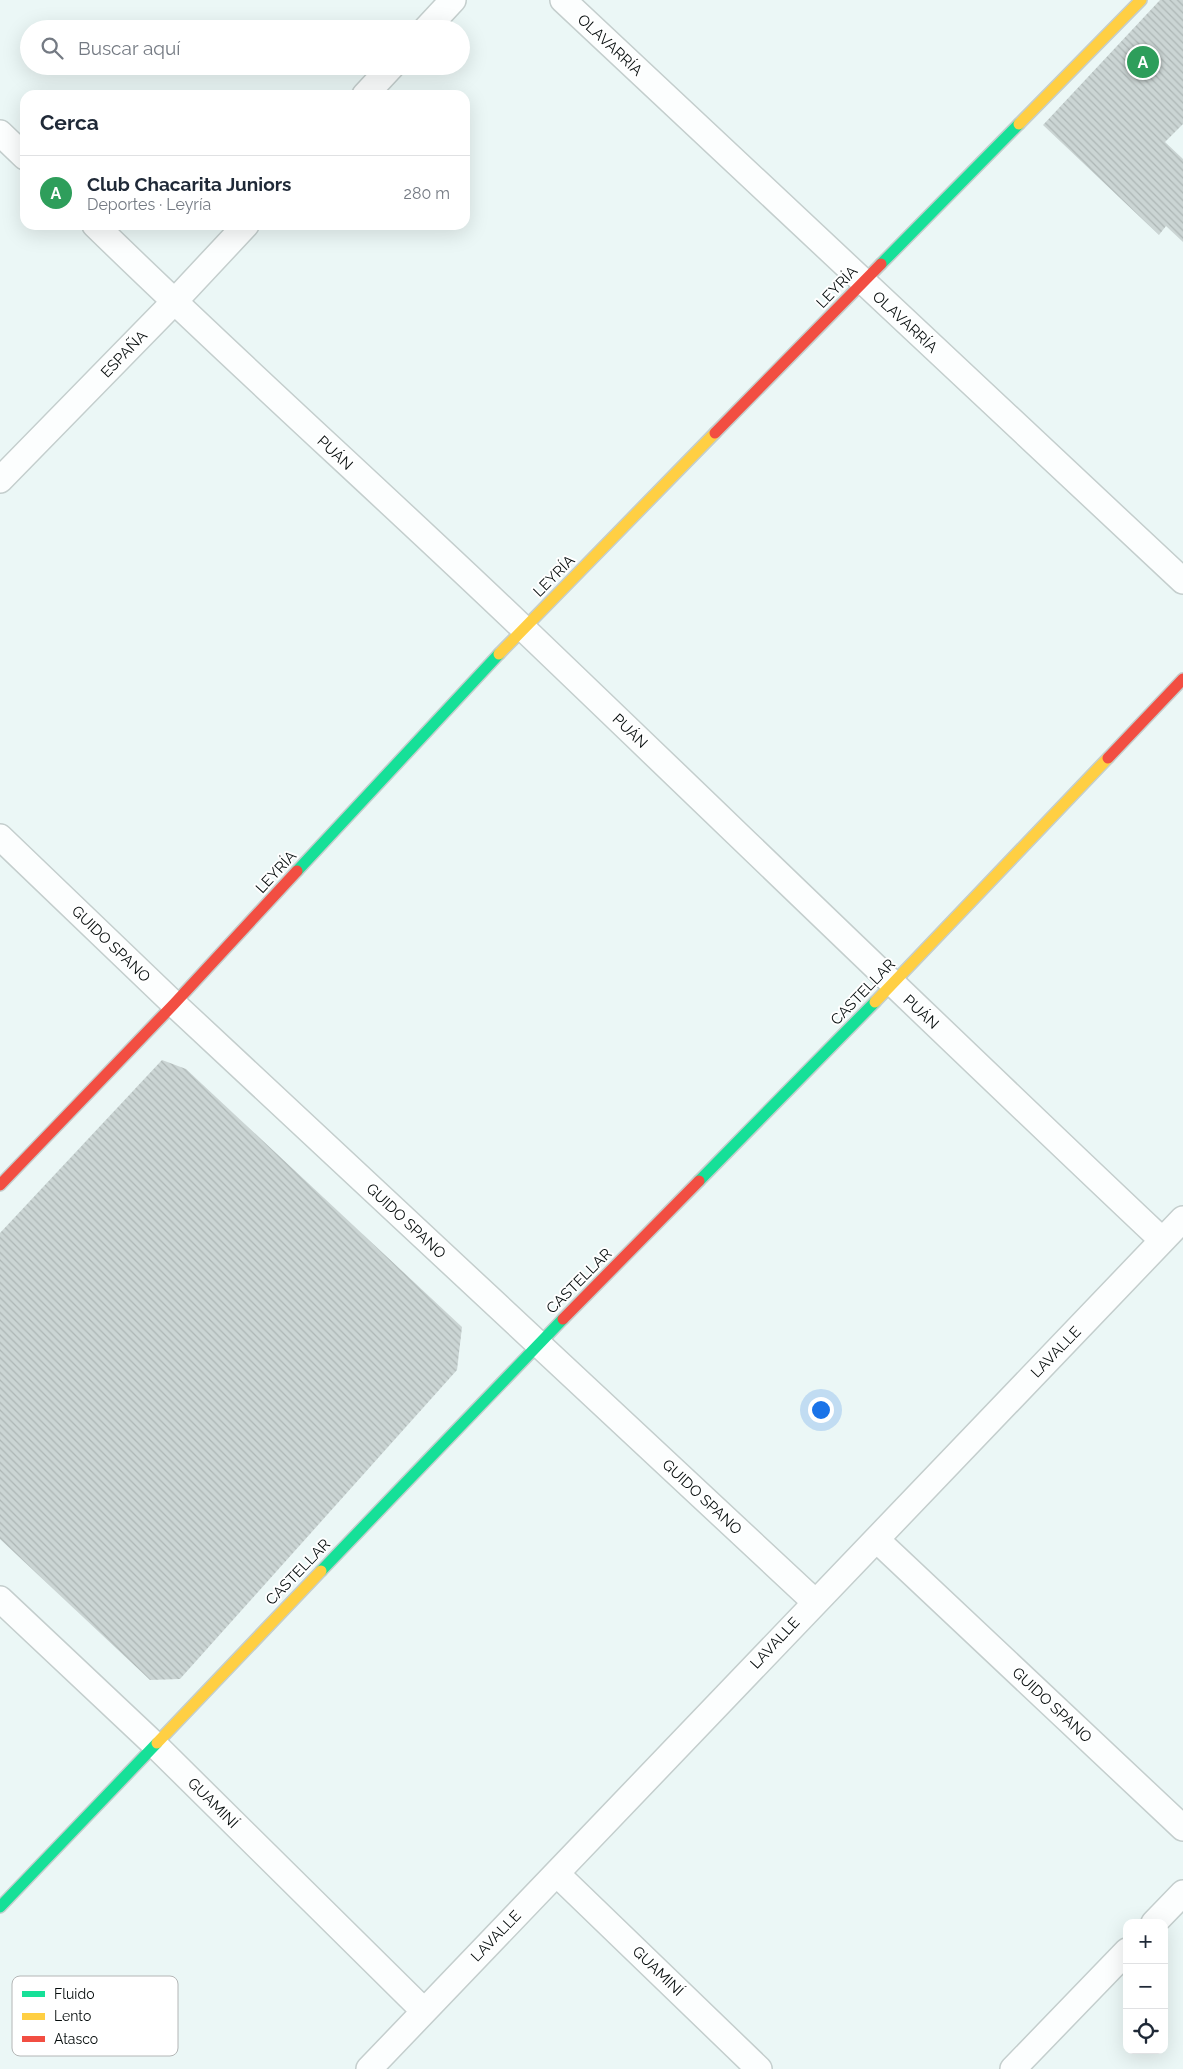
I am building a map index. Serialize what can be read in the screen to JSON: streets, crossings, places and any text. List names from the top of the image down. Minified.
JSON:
{"streets":{"street":["OLAVARRÍA","LEYRÍA","ESPAÑA","PUÁN","GUIDO SPANO","CASTELLAR","LAVALLE","GUAMINÍ"]},"crossings":[["OLAVARRÍA","LEYRÍA"],["LEYRÍA","PUÁN"],["LEYRÍA","GUIDO SPANO"],["ESPAÑA","PUÁN"],["PUÁN","CASTELLAR"],["PUÁN","LAVALLE"],["GUIDO SPANO","CASTELLAR"],["GUIDO SPANO","LAVALLE"],["CASTELLAR","GUAMINÍ"],["LAVALLE","GUAMINÍ"]],"legend":["Fluido","Lento","Atasco"],"page":{"search":"Buscar aquí","pins":"A","heading":"Cerca","list":[{"mark":"A","name":"Club Chacarita Juniors","note":"Deportes · Leyría","value":"280 m"}],"map_buttons":["+","−"]}}
